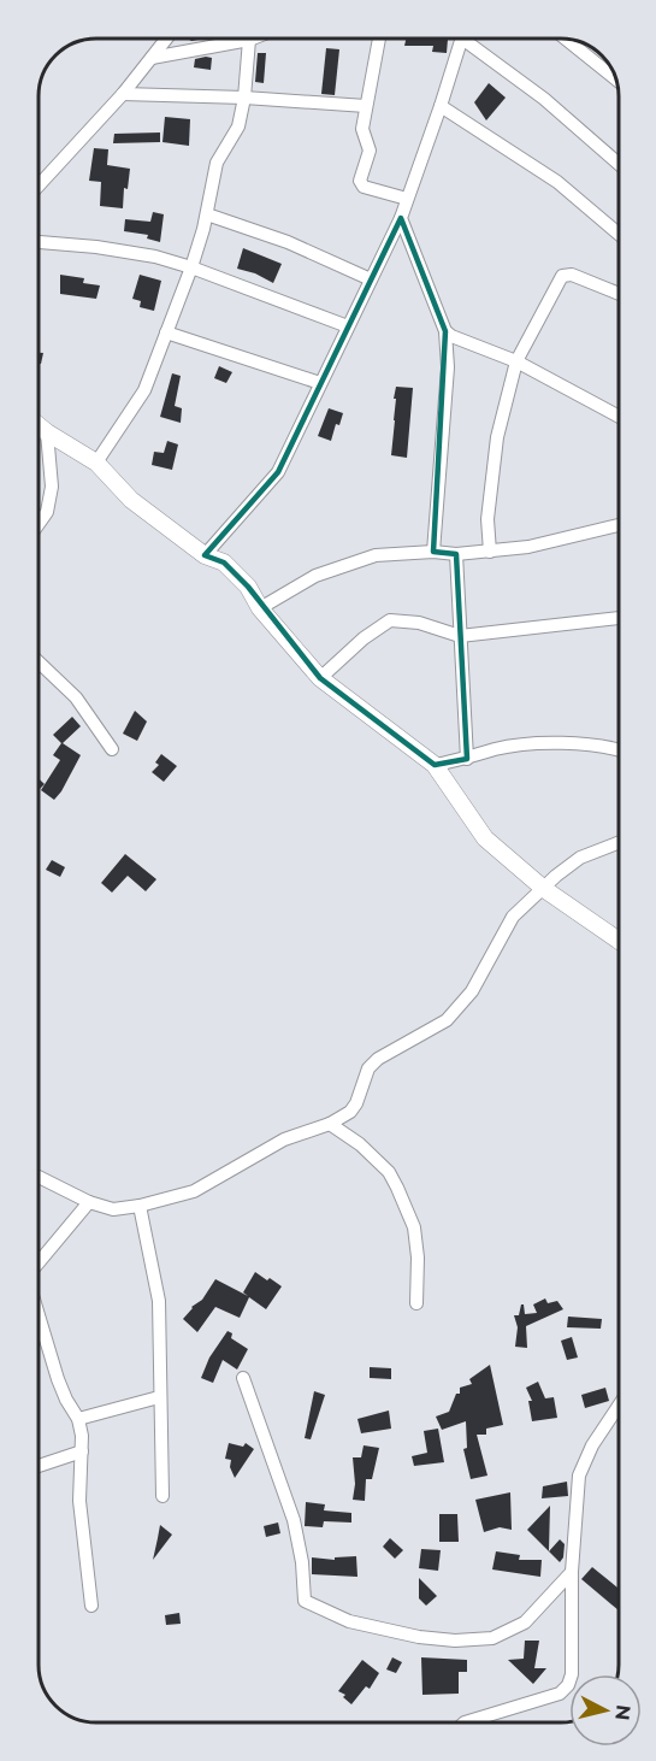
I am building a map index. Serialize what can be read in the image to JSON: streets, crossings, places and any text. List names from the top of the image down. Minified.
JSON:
{"north":"right"}
